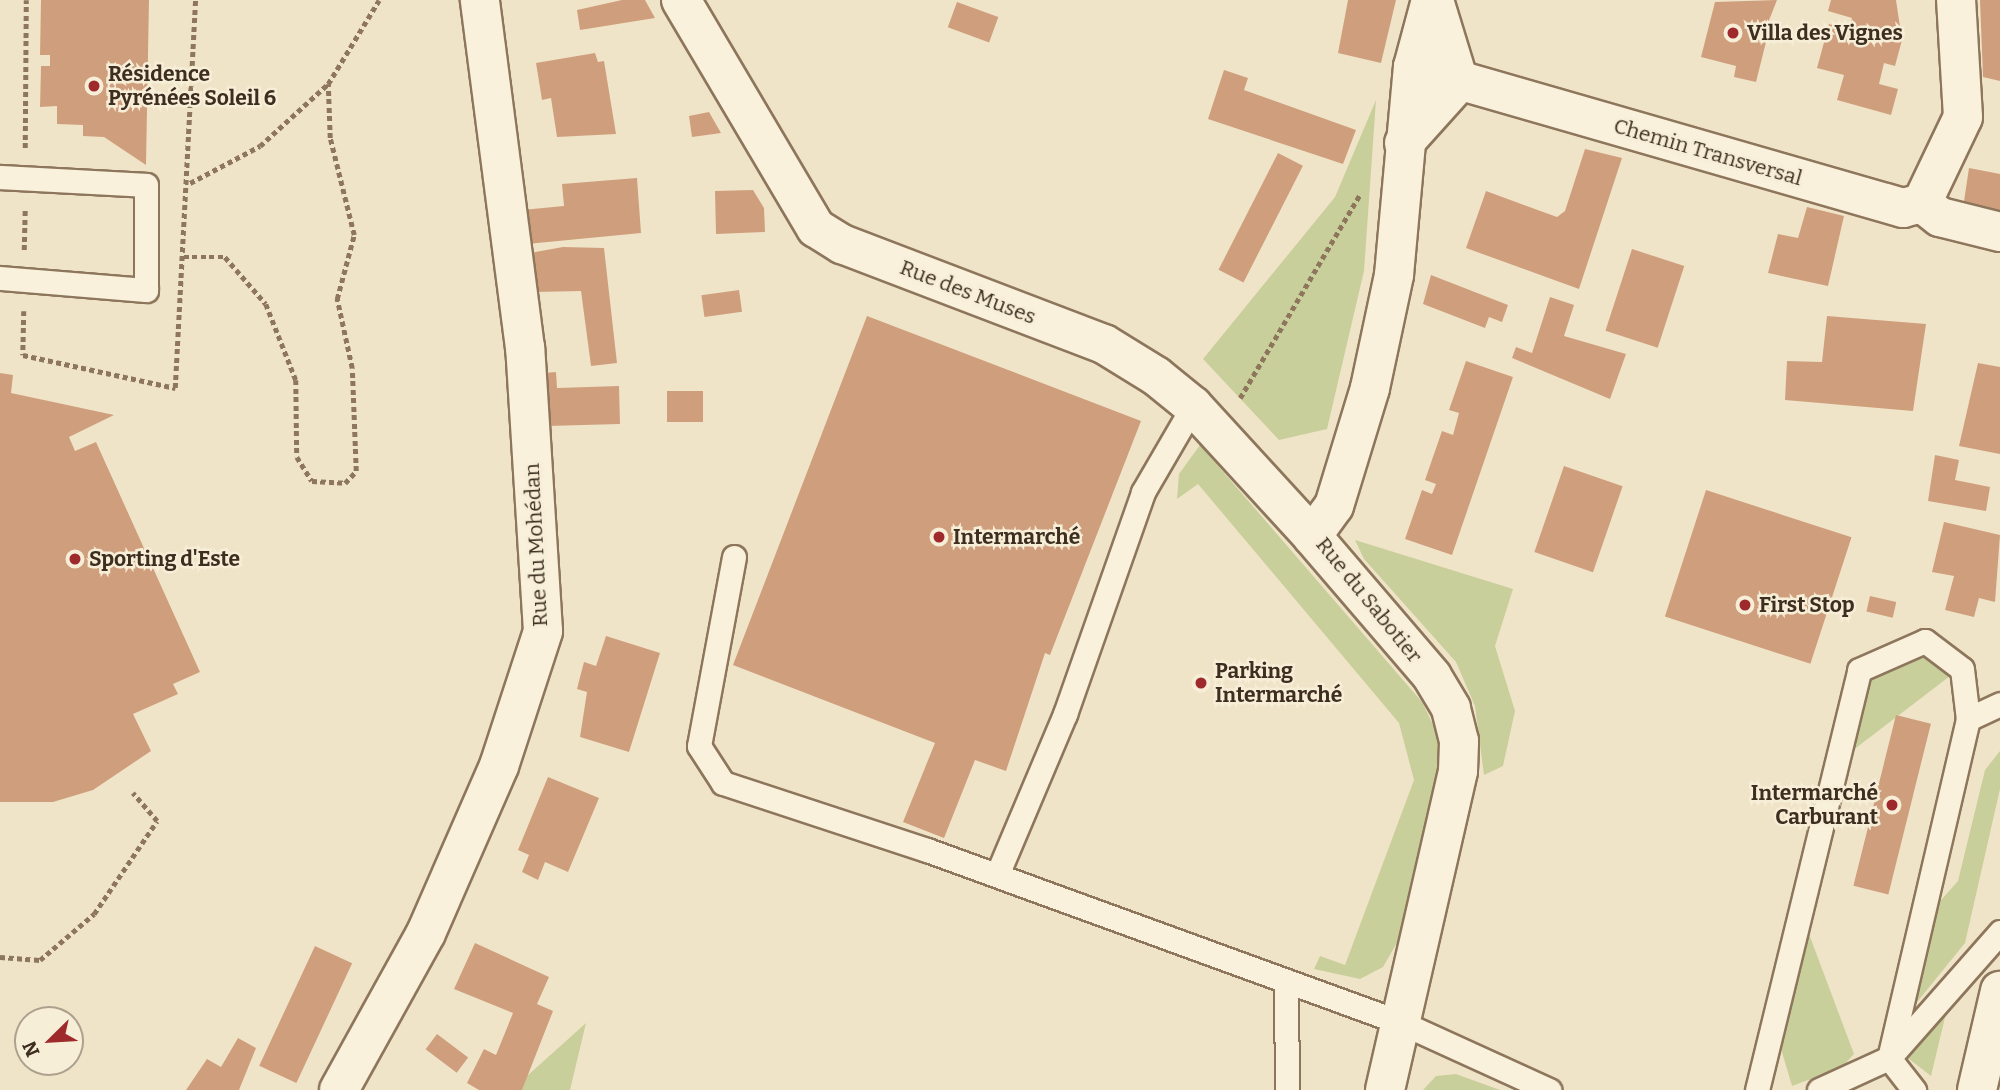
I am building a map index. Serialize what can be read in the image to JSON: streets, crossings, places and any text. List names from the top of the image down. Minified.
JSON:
{"streets":{"street":["Chemin Transversal","Rue des Muses","Rue du Mohédan","Rue du Sabotier"]},"crossings":[["Chemin Transversal","Rue du Sabotier"],["Rue des Muses","Rue du Sabotier"]],"places":["Villa des Vignes","Résidence Pyrénées Soleil 6","Intermarché","Sporting d'Este","First Stop","Parking Intermarché","Intermarché Carburant"],"north":"bottom left"}
